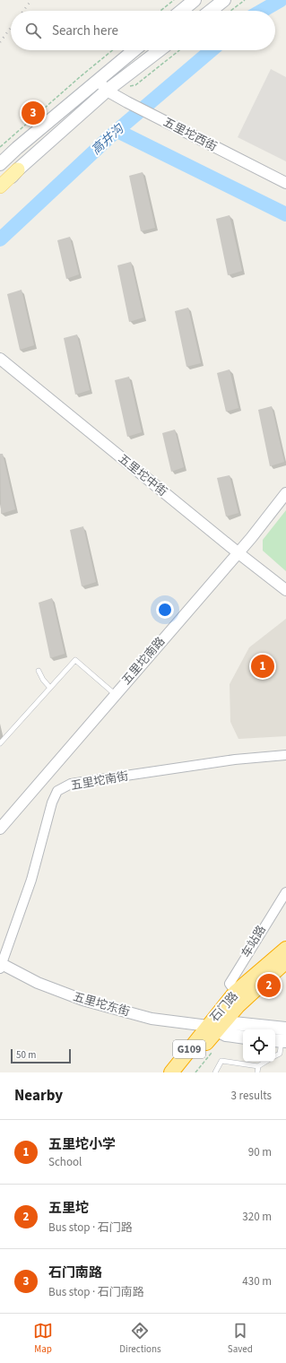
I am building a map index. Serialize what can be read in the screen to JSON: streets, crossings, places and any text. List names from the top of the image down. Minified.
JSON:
{"streets":{"highway":["石门路","G109"],"main road":["五里坨东街"],"street":["五里坨西街","五里坨中街","五里坨南路","五里坨南街","车站路"]},"crossings":[["五里坨中街","五里坨南路"],["五里坨南街","五里坨东街"],["车站路","石门路"],["五里坨东街","石门路"]],"water":["高井沟"],"scale_bar":"50 m","page":{"search":"Search here","pins":["3","1","2"],"scale":"50 m","heading":["Nearby","3 results"],"list":[{"mark":"1","name":"五里坨小学","note":"School","value":"90 m"},{"mark":"2","name":"五里坨","note":"Bus stop · 石门路","value":"320 m"},{"mark":"3","name":"石门南路","note":"Bus stop · 石门南路","value":"430 m"}],"nav":["Map","Directions","Saved"]}}
